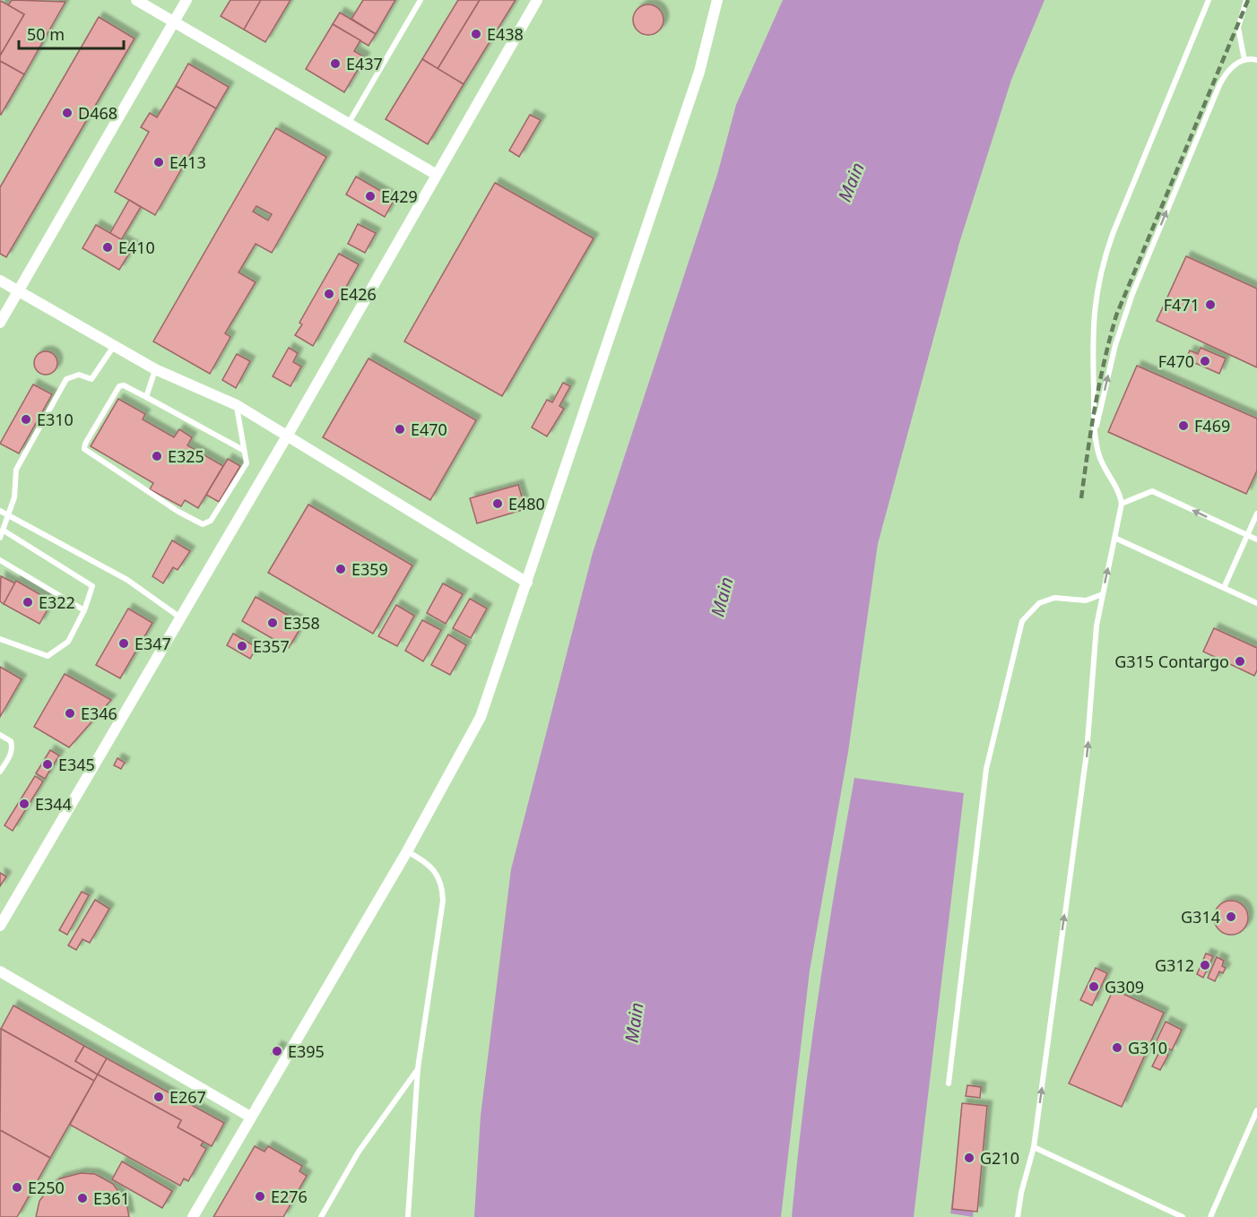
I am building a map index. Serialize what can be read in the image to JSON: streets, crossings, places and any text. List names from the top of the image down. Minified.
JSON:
{"water":["Main"],"places":["E438","E437","D468","E413","E429","E410","E426","F471","F470","E310","F469","E470","E325","E480","E359","E322","E358","E347","E357","G315 Contargo","E346","E345","E344","G314","G312","G309","G310","E395","E267","G210","E250","E276","E361"],"scale_bar":"50 m"}
